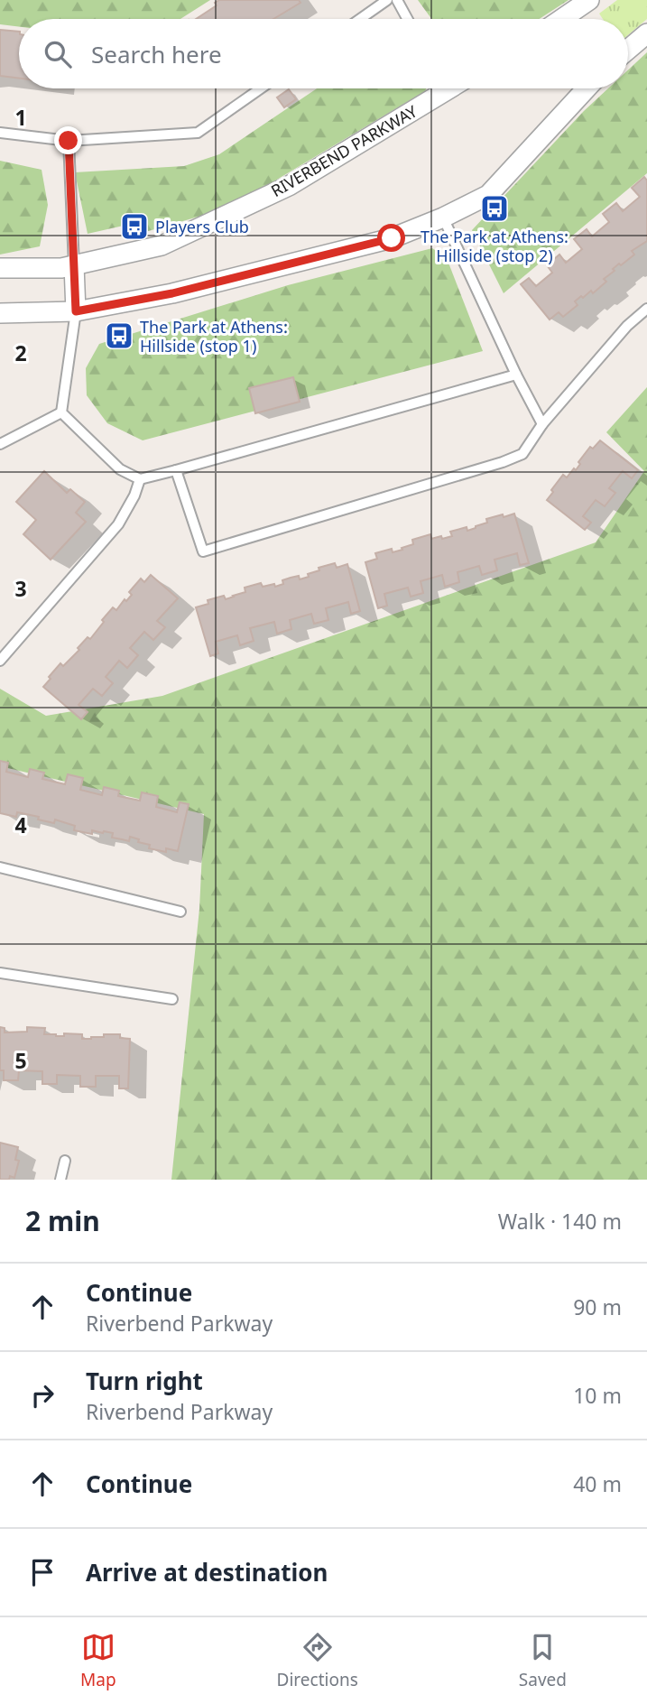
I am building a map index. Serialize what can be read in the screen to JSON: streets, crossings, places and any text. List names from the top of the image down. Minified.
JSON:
{"streets":{"street":["RIVERBEND PARKWAY"]},"places":{"bus stop":["The Park at Athens: Hillside (stop 2)","Players Club","The Park at Athens: Hillside (stop 1)"]},"page":{"search":"Search here","heading":["2 min","Walk · 140 m"],"list":[["Continue","Riverbend Parkway","90 m"],["Turn right","Riverbend Parkway","10 m"],["Continue","40 m"],"Arrive at destination"],"nav":["Map","Directions","Saved"]},"grid":{"rows":["1","2","3","4","5"]}}
